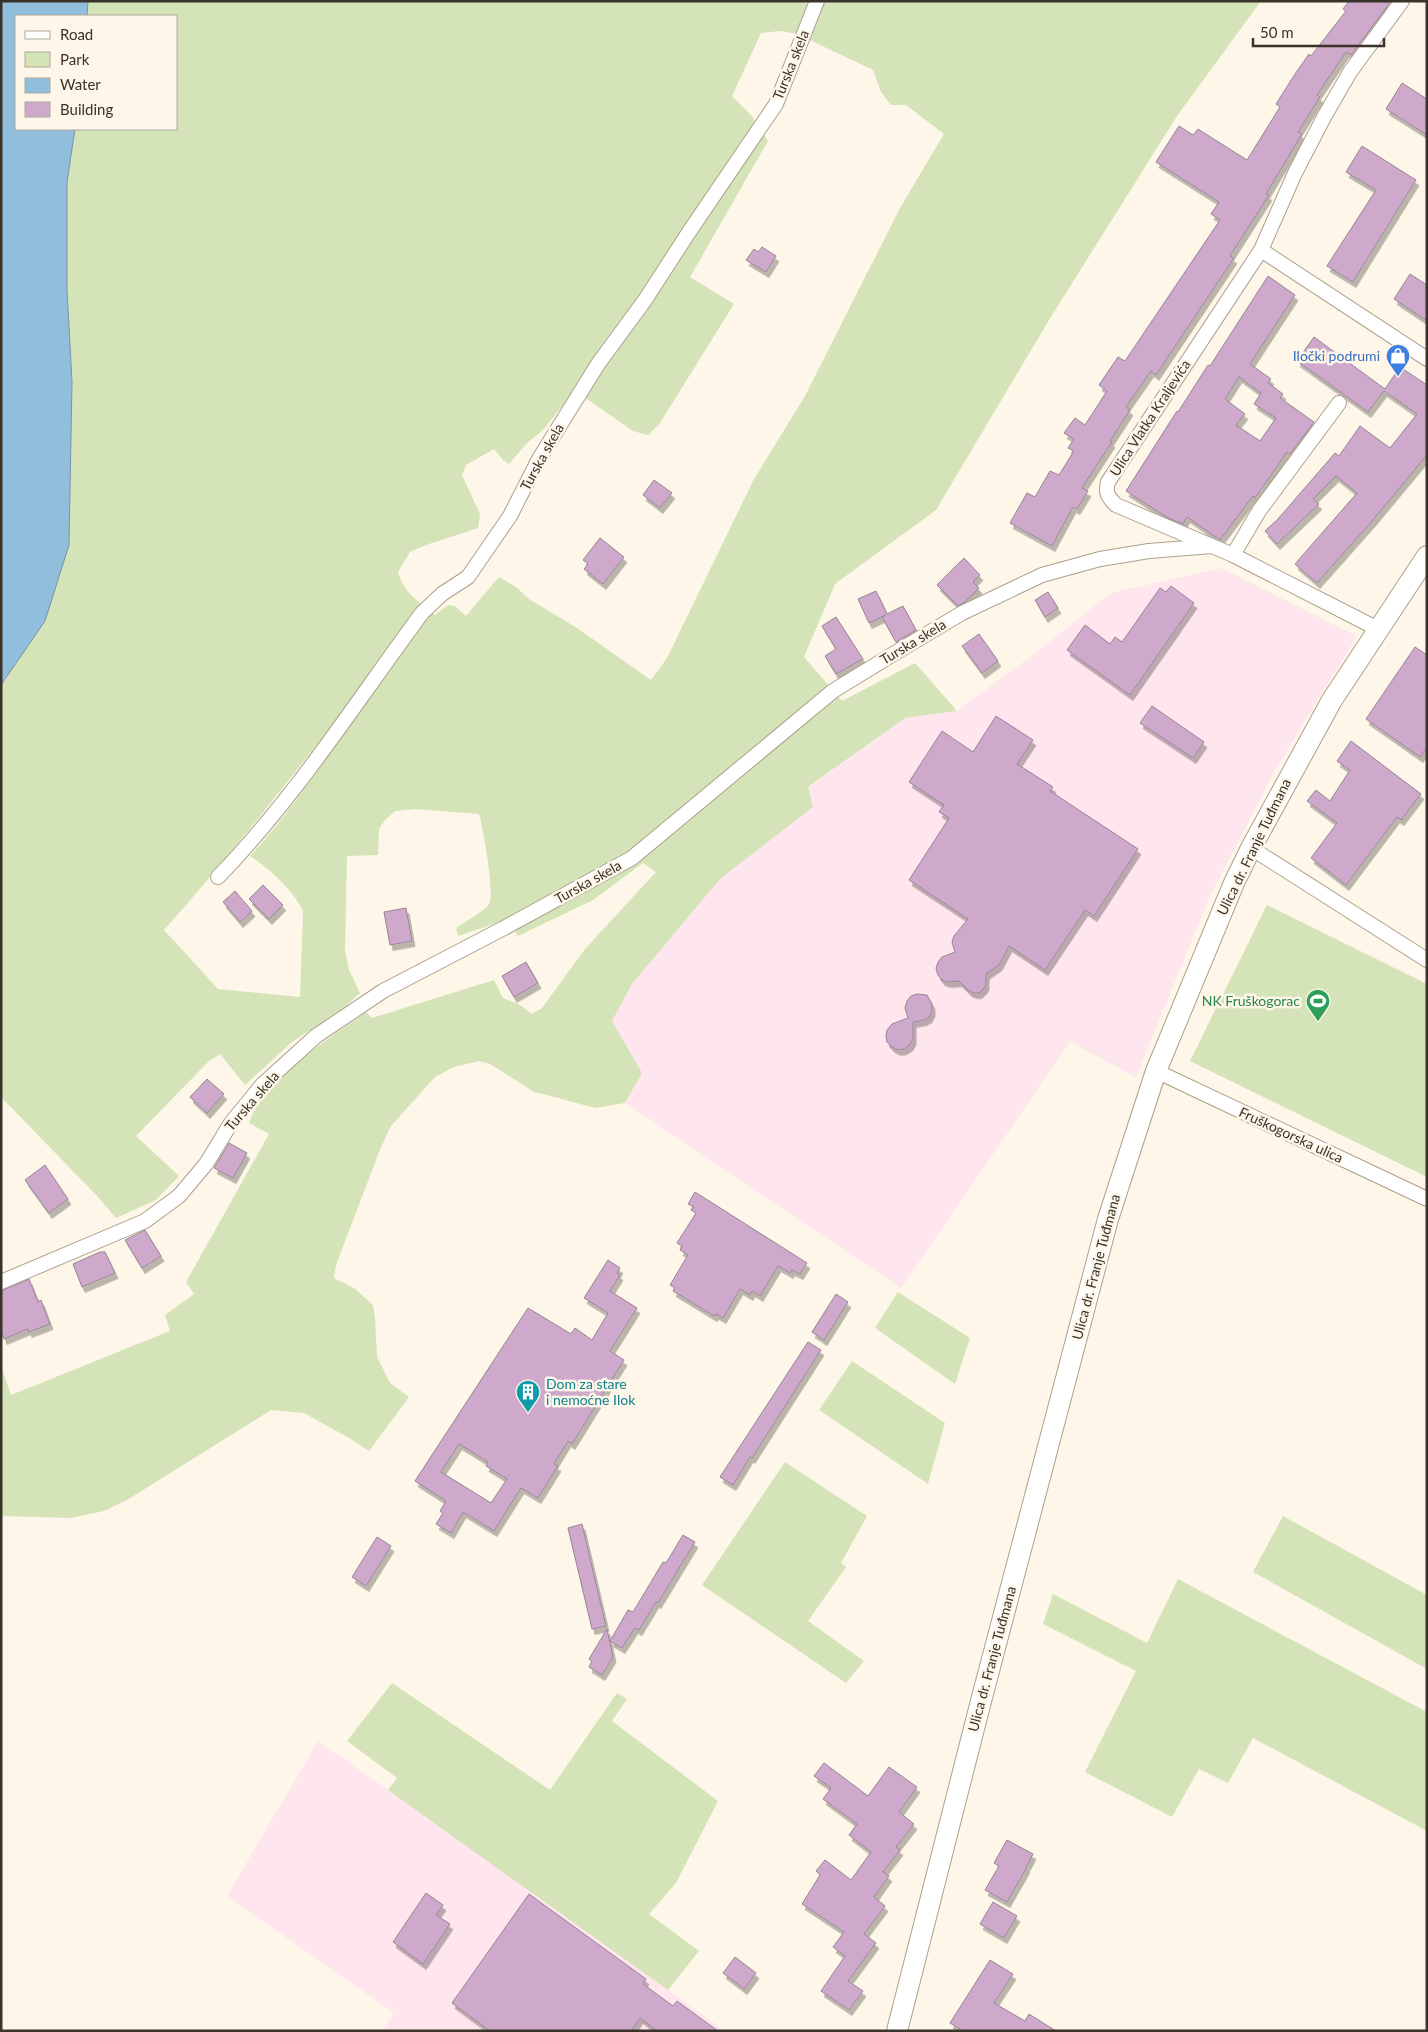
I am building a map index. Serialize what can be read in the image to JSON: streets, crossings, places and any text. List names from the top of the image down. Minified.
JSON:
{"streets":{"main road":["Ulica dr. Franje Tuđmana"],"street":["Turska skela","Ulica Vlatka Kraljevića","Fruškogorska ulica"]},"crossings":[["Turska skela","Ulica Vlatka Kraljevića"],["Ulica Vlatka Kraljevića","Ulica dr. Franje Tuđmana"],["Ulica dr. Franje Tuđmana","Fruškogorska ulica"]],"places":{"shop":["Iločki podrumi"],"sports":["NK Fruškogorac"],"building":["Dom za stare i nemoćne Ilok"]},"legend":["Road","Park","Water","Building"],"scale_bar":"50 m"}
